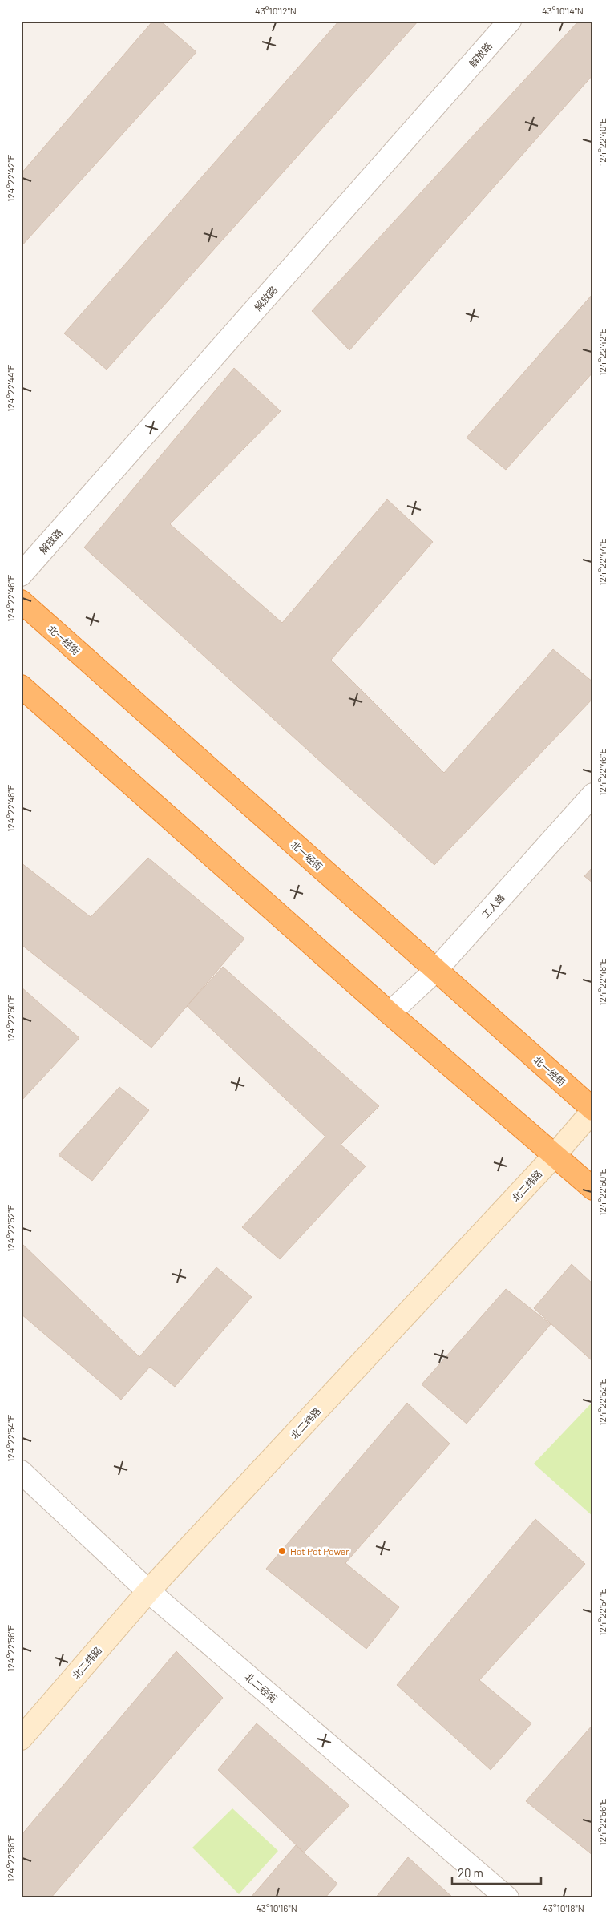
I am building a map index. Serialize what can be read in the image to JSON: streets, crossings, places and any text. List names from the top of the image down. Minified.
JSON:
{"streets":{"highway":["北一经街"],"street":["解放路","工人路","北二纬路","北二经街"]},"crossings":[["北一经街","工人路"],["北一经街","北二纬路"],["北二纬路","北二经街"]],"places":["Hot Pot Power"],"scale_bar":"20 m","coordinates":["43°10'12\"N","43°10'14\"N","124°22'40\"E","124°22'42\"E","124°22'44\"E","124°22'46\"E","124°22'48\"E","124°22'50\"E","124°22'52\"E","124°22'54\"E","124°22'56\"E","124°22'58\"E","43°10'16\"N","43°10'18\"N"]}
